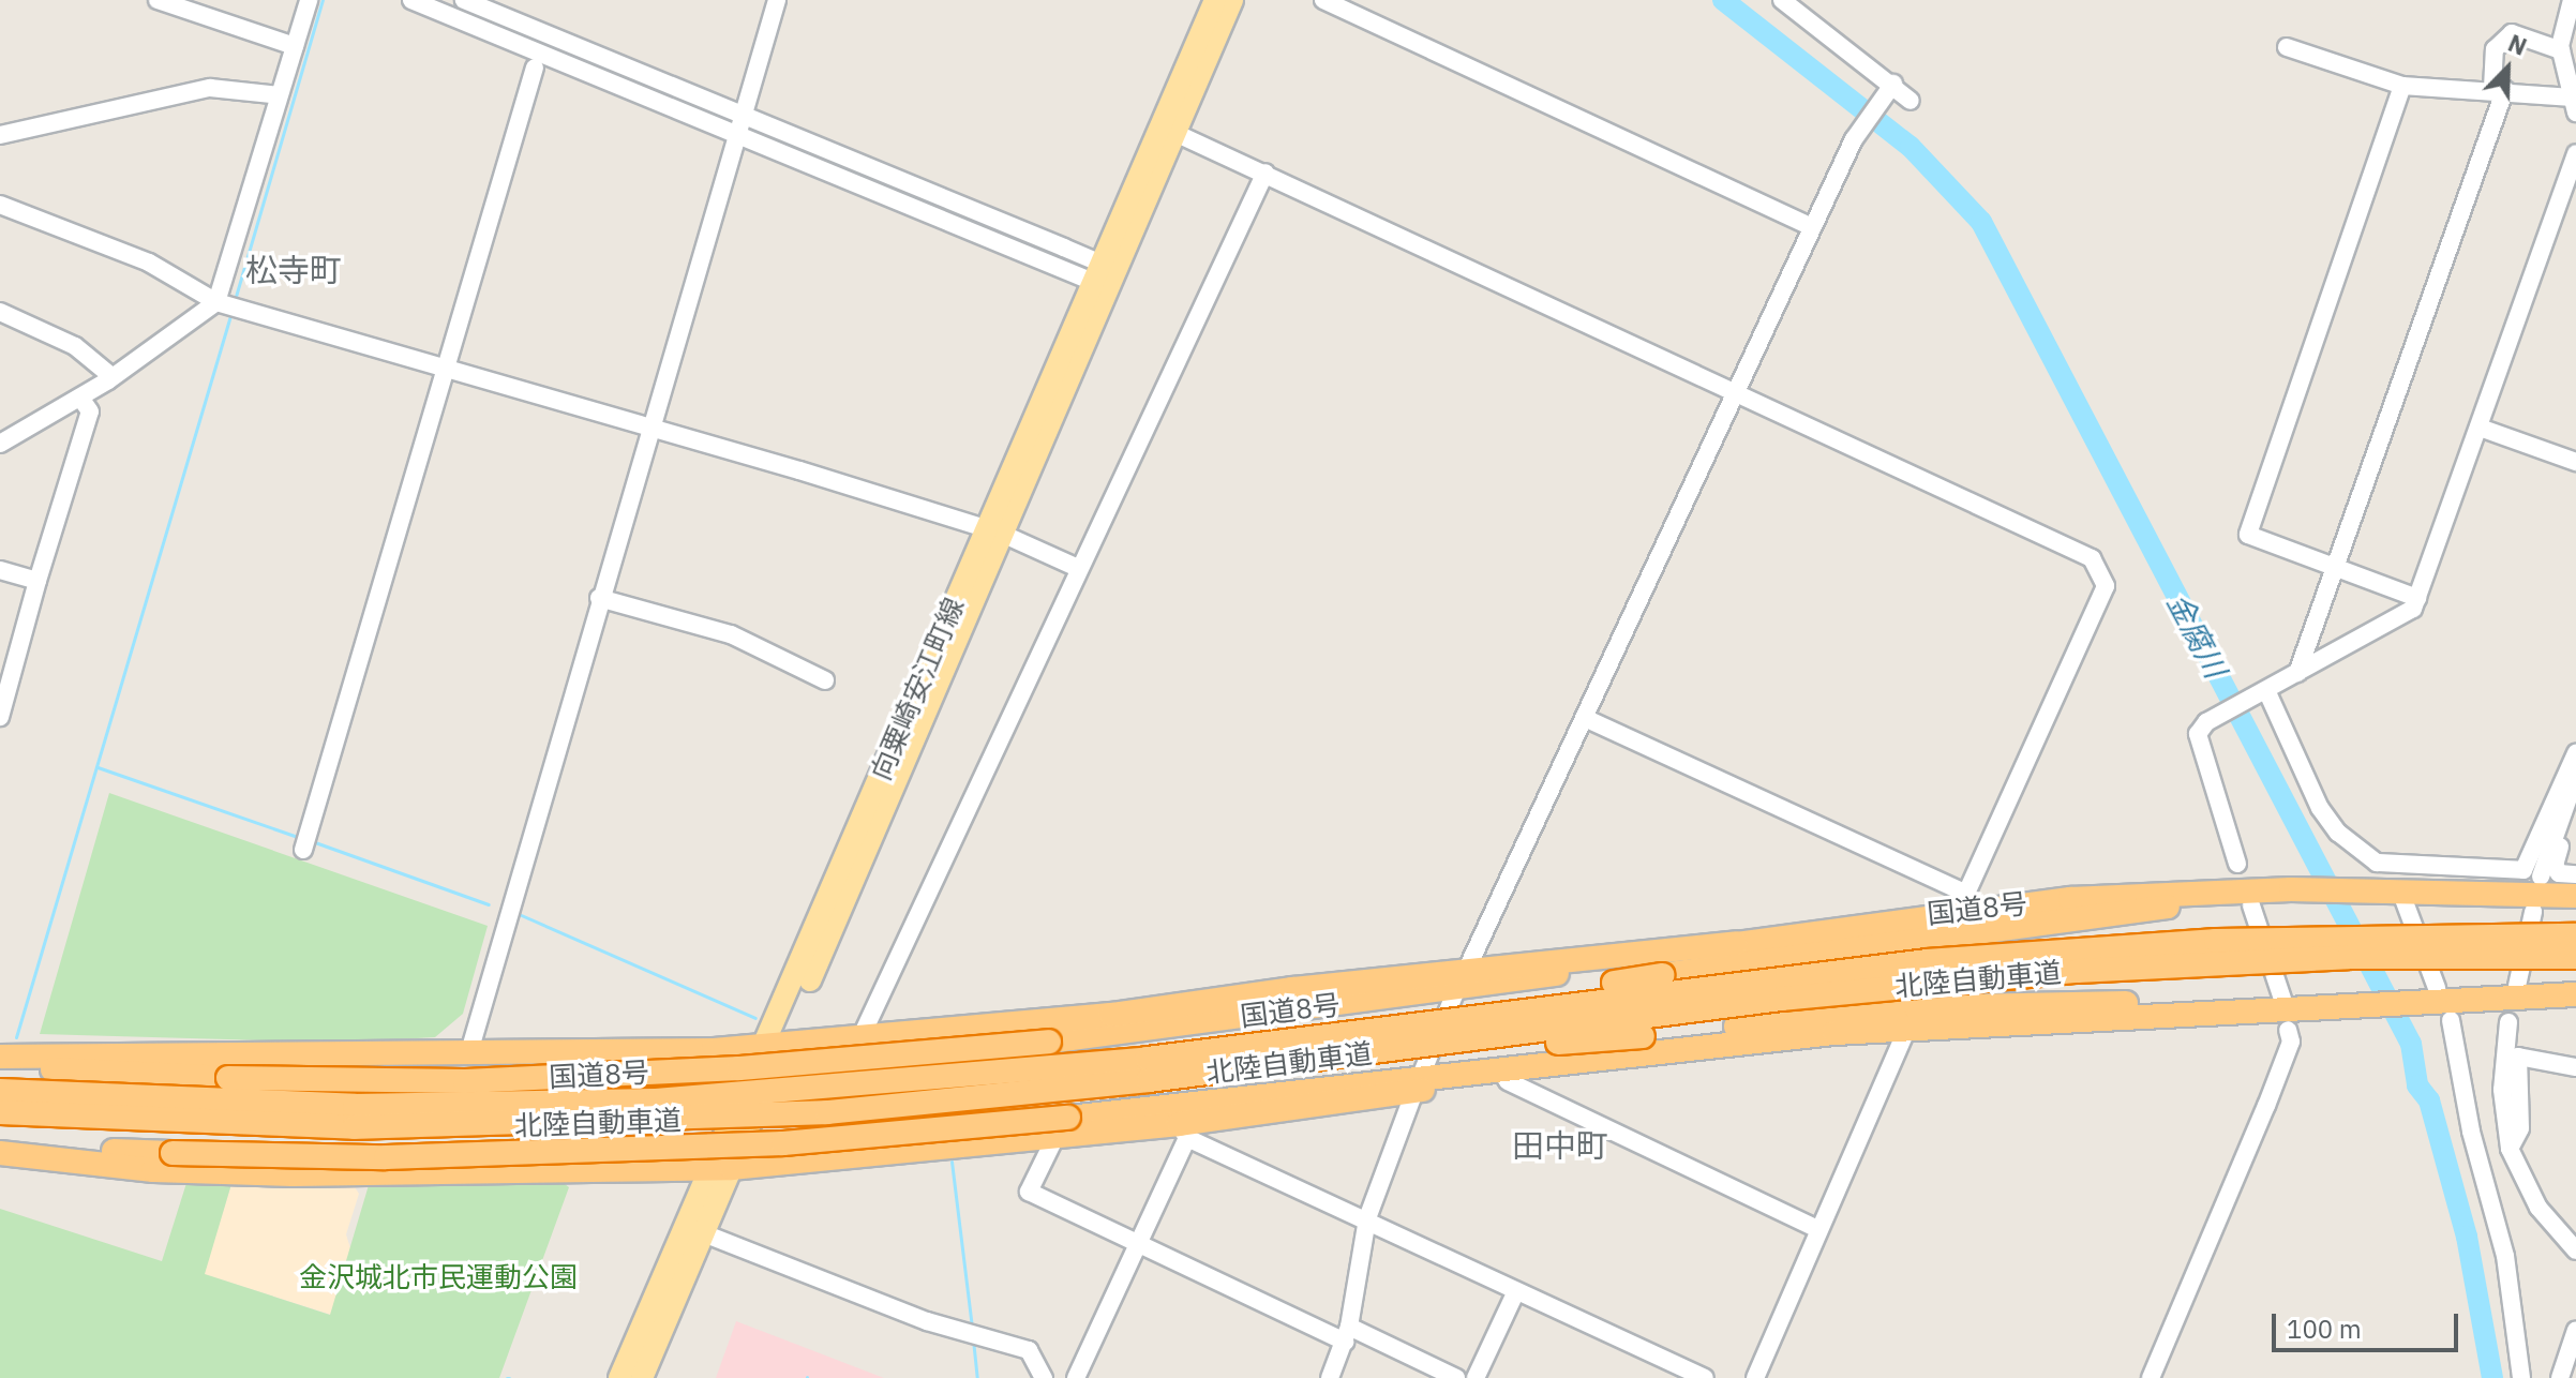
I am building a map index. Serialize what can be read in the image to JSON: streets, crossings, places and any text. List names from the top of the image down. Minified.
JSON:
{"streets":{"highway":["国道8号","北陸自動車道"],"main road":["向粟崎安江町線"]},"districts":["松寺町","田中町"],"water":["金腐川"],"parks":["金沢城北市民運動公園"],"scale_bar":"100 m","north":"top right"}
